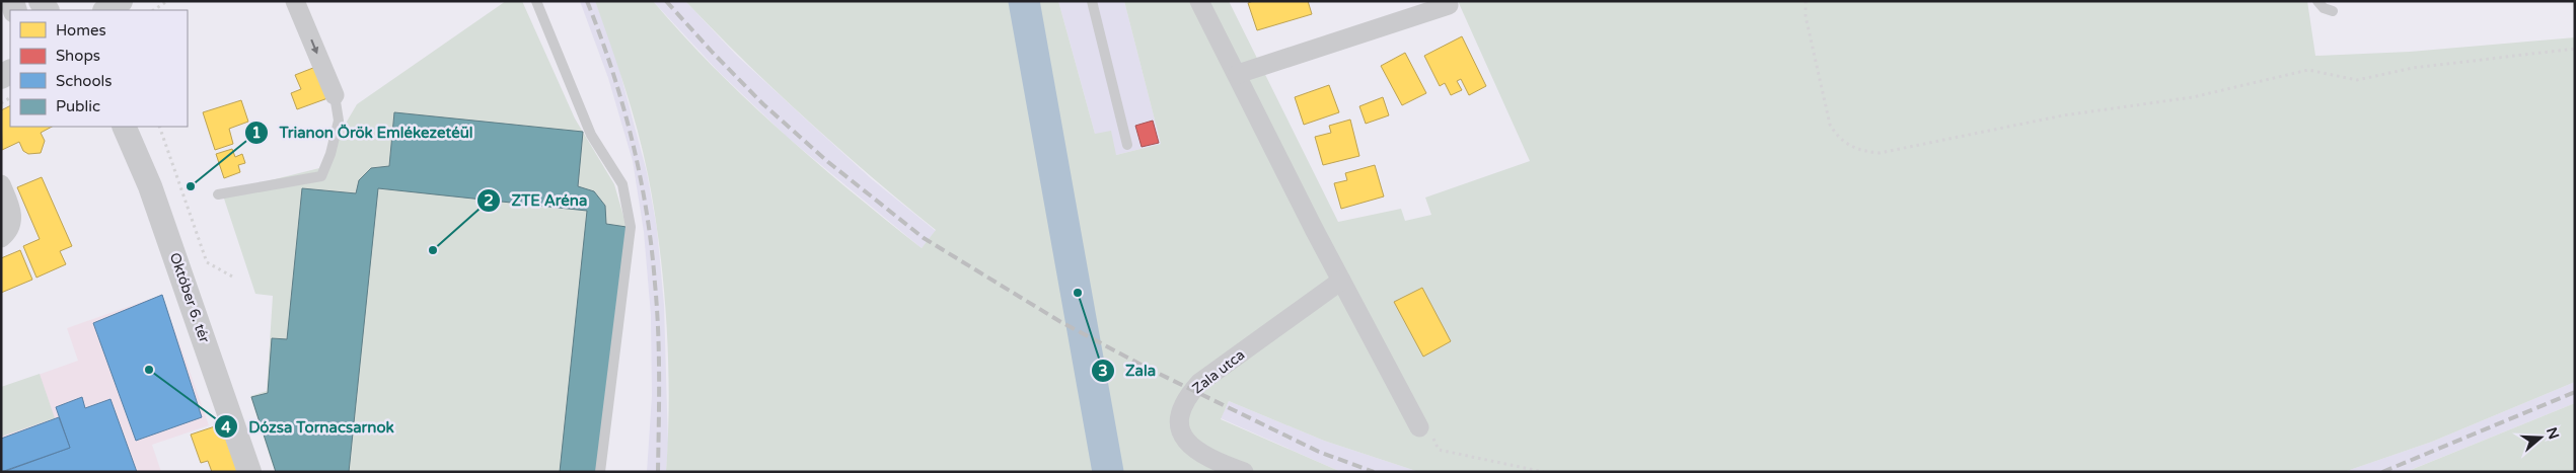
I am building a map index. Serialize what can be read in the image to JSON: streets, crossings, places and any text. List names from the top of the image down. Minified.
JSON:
{"streets":{"street":["Október 6. tér","Zala utca"]},"places":["Trianon Örök Emlékezetéül","ZTE Aréna","Zala","Dózsa Tornacsarnok"],"legend":["Homes","Shops","Schools","Public"],"north":"right"}
